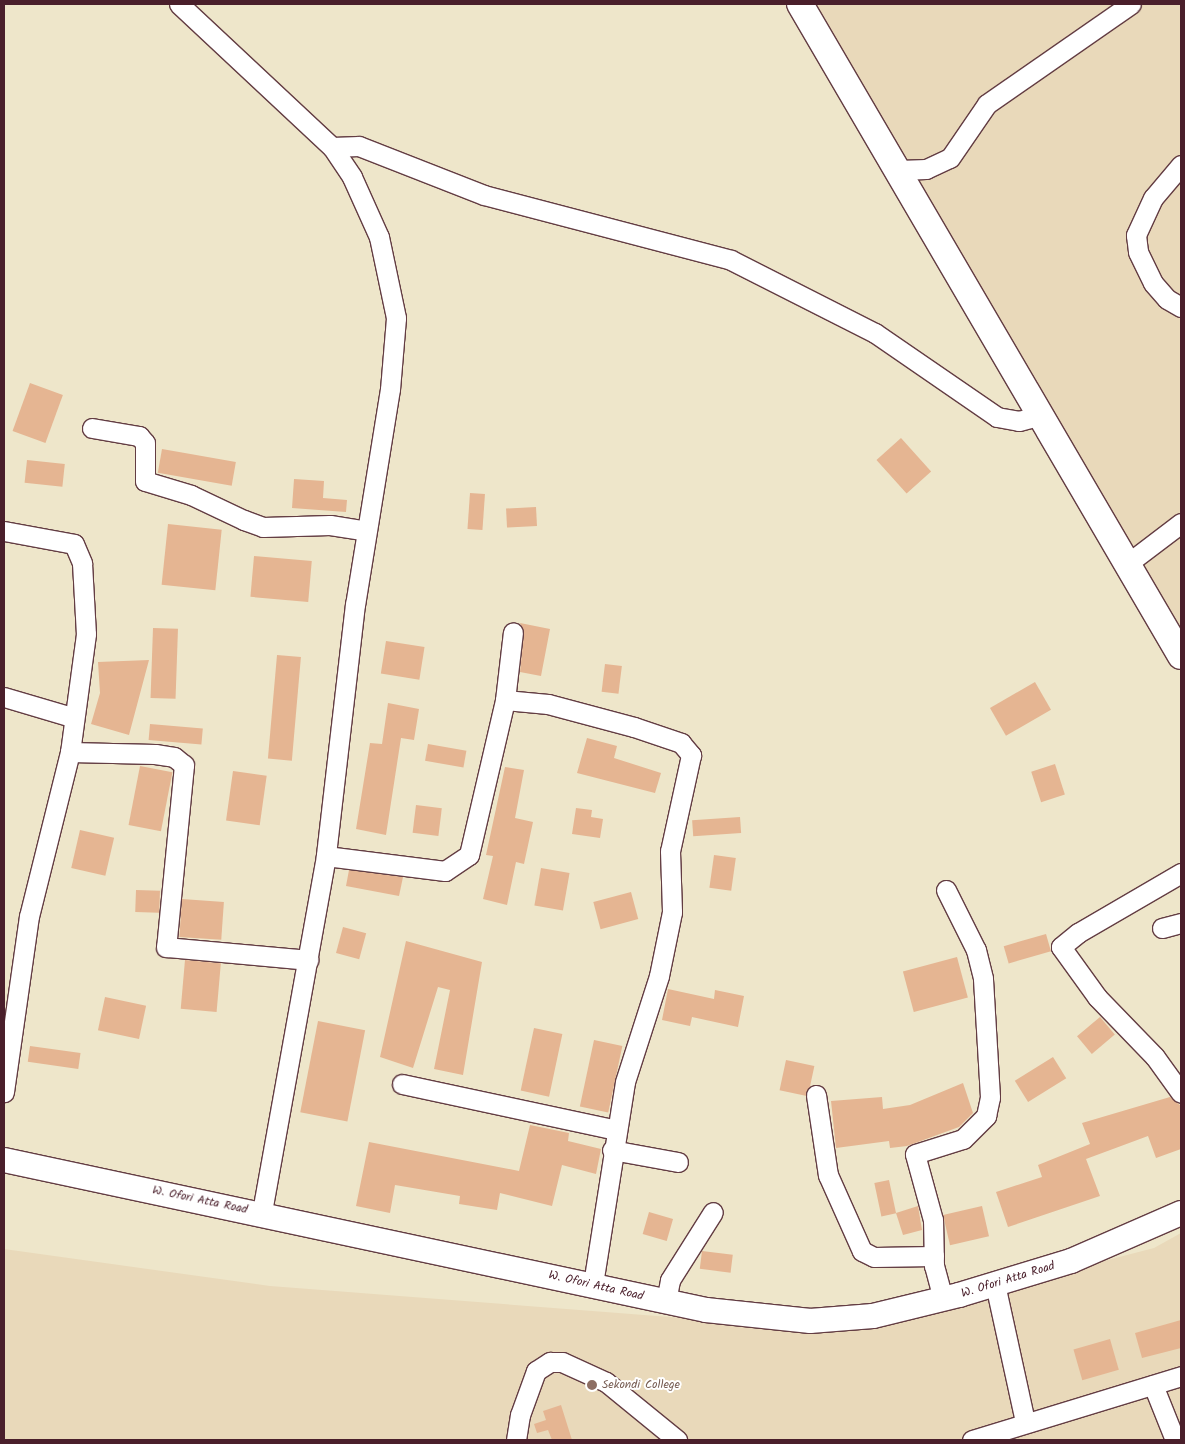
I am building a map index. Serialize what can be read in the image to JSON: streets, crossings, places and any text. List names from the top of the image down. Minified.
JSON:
{"streets":{"main road":["W. Ofori Atta Road"]},"places":["Sekondi College"]}
